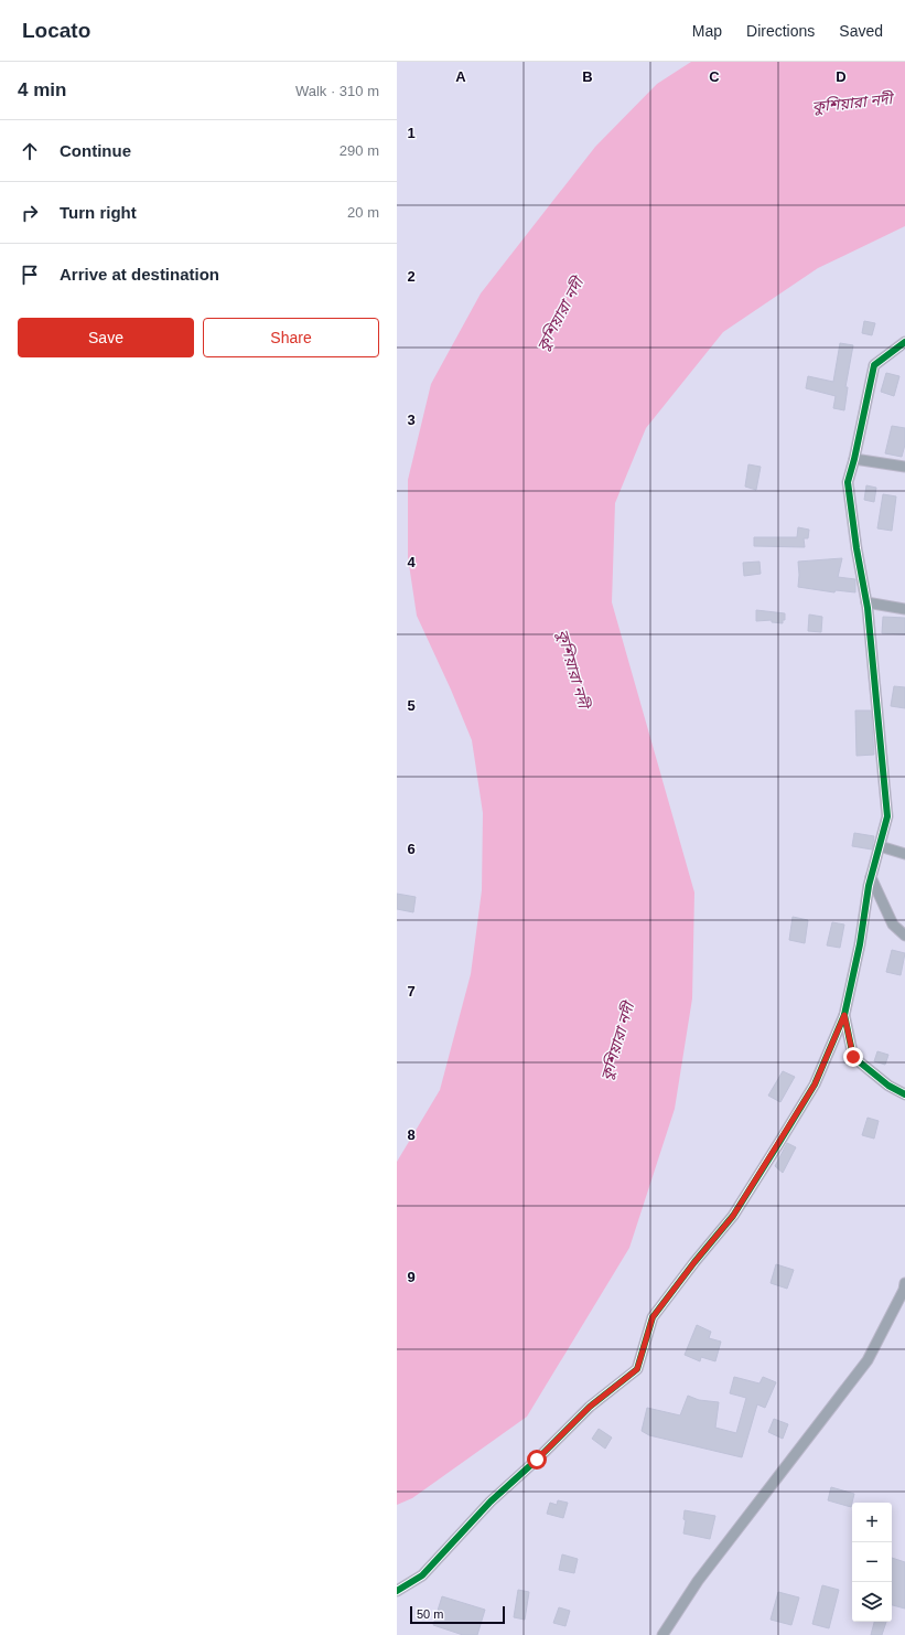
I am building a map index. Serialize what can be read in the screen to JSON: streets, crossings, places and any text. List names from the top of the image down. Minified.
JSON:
{"water":["কুশিয়ারা নদী"],"scale_bar":"50 m","page":{"header":"Locato","nav":["Map","Directions","Saved"],"heading":["4 min","Walk · 310 m"],"list":[["Continue","290 m"],["Turn right","20 m"],"Arrive at destination"],"buttons":["Save","Share"],"map_buttons":["+","−"],"scale":"50 m"},"grid":{"columns":["A","B","C","D"],"rows":["1","2","3","4","5","6","7","8","9"]}}
